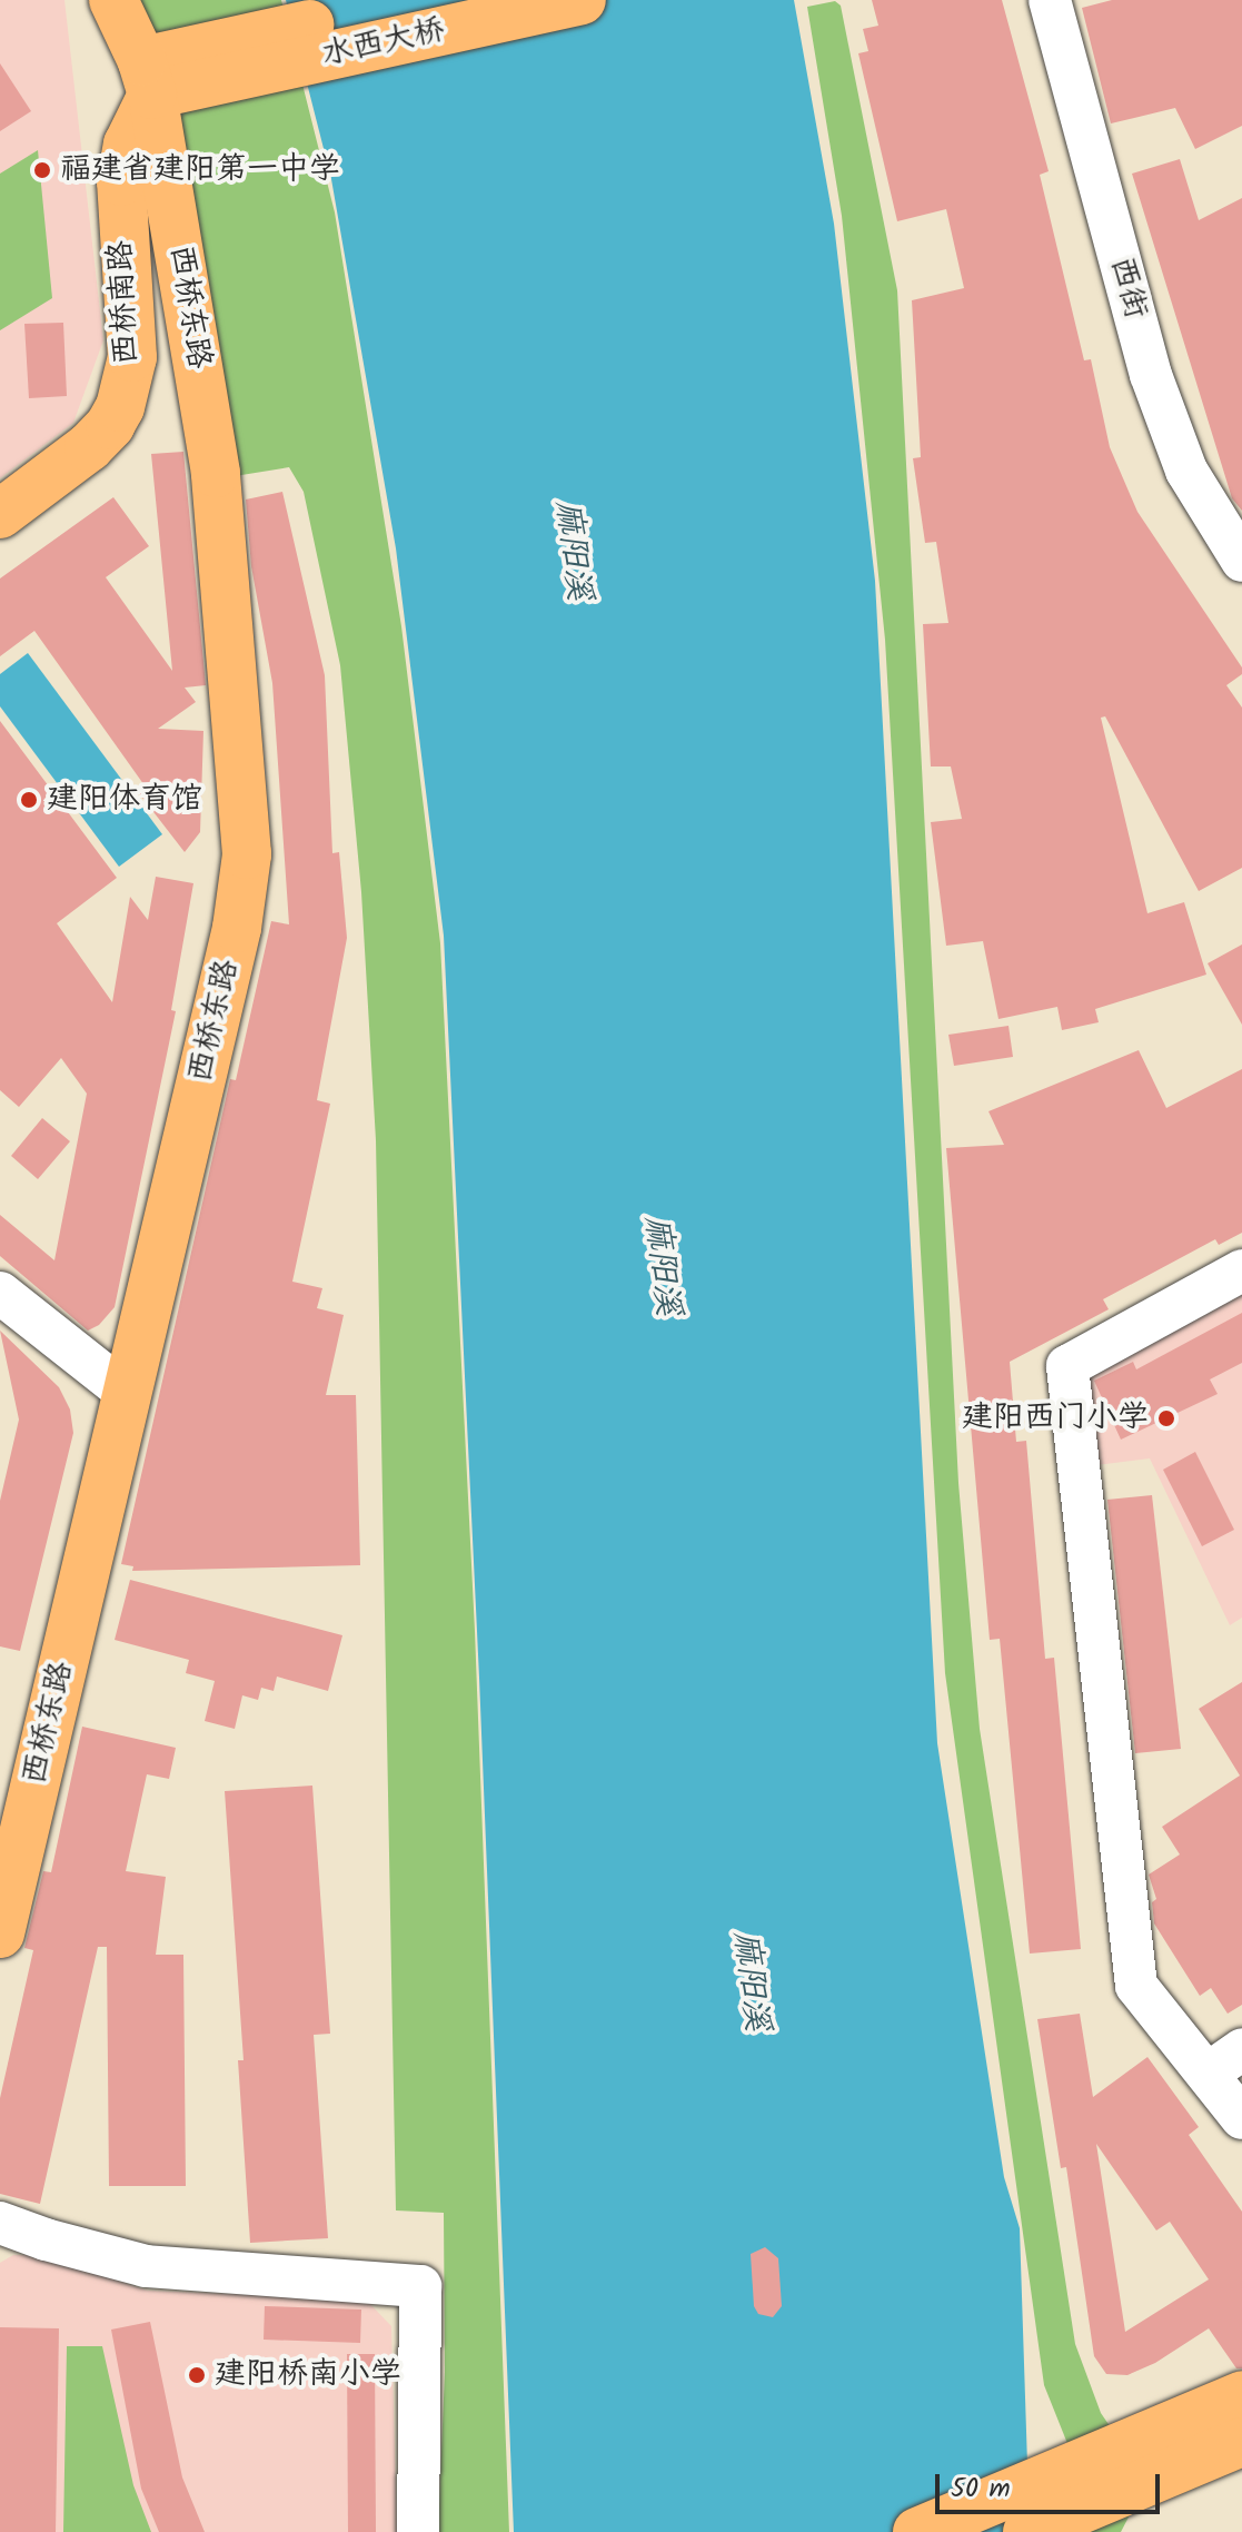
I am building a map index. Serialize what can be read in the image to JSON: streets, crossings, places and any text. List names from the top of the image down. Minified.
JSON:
{"streets":{"main road":["水西大桥","西桥南路","西桥东路"],"street":["西街"]},"crossings":[["水西大桥","西桥南路"],["水西大桥","西桥东路"],["西桥南路","西桥东路"]],"water":["麻阳溪"],"places":["福建省建阳第一中学","建阳体育馆","建阳西门小学","建阳桥南小学"],"scale_bar":"50 m"}
